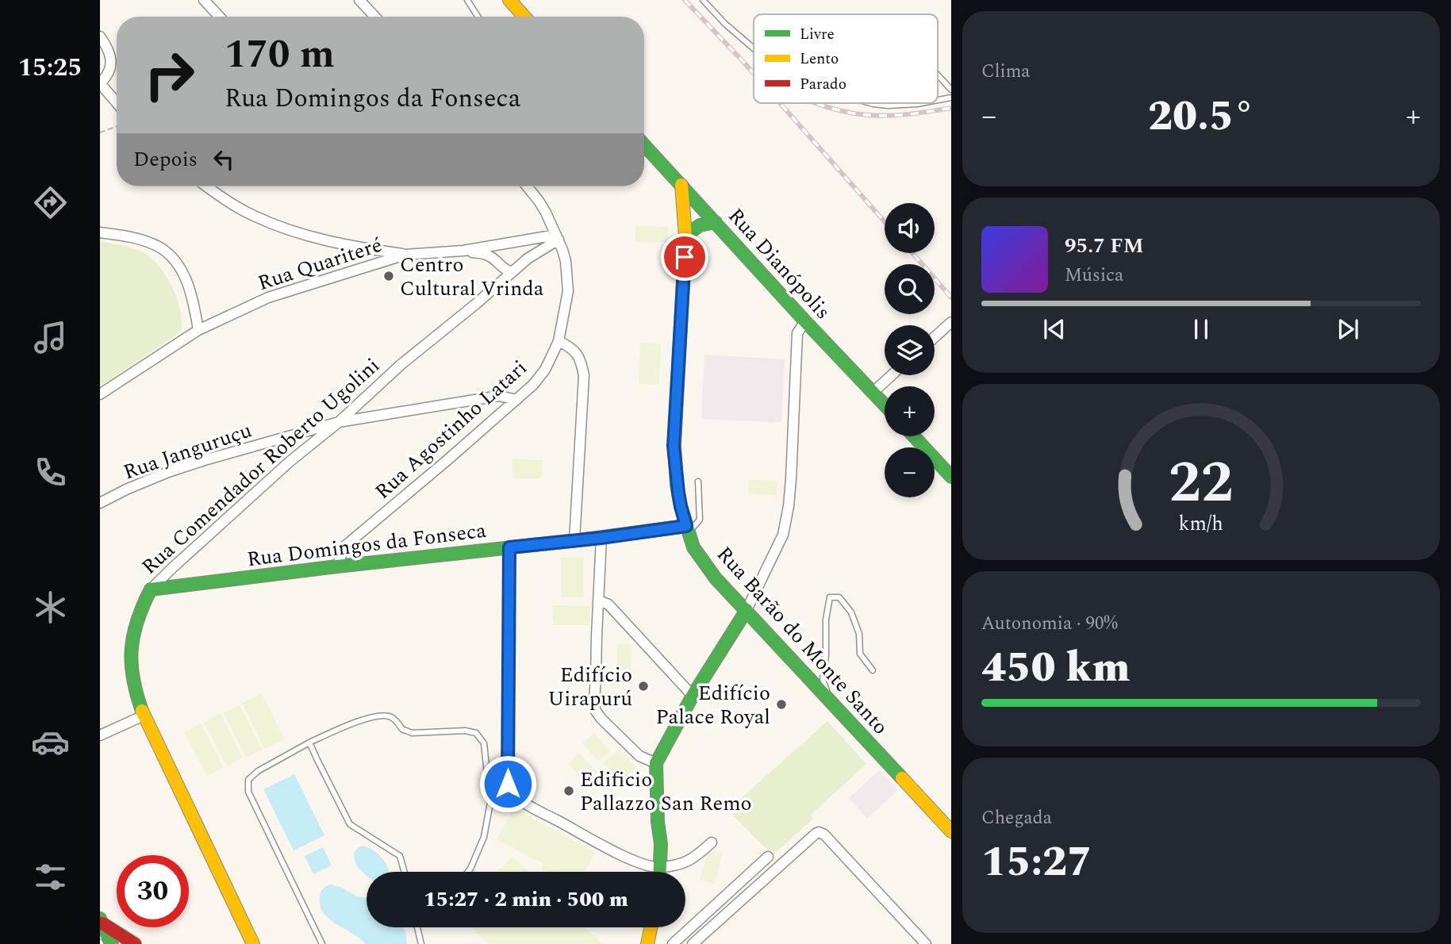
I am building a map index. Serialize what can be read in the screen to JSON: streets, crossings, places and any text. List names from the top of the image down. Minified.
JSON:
{"streets":{"street":["Rua Quariteré","Rua Dianópolis","Rua Agostinho Latari","Rua Janguruçu","Rua Comendador Roberto Ugolini","Rua Domingos da Fonseca","Rua Barão do Monte Santo"]},"crossings":[["Rua Quariteré","Rua Agostinho Latari"],["Rua Quariteré","Rua Comendador Roberto Ugolini"],["Rua Dianópolis","Rua Barão do Monte Santo"],["Rua Agostinho Latari","Rua Janguruçu"],["Rua Agostinho Latari","Rua Comendador Roberto Ugolini"],["Rua Agostinho Latari","Rua Domingos da Fonseca"],["Rua Janguruçu","Rua Comendador Roberto Ugolini"],["Rua Comendador Roberto Ugolini","Rua Domingos da Fonseca"],["Rua Domingos da Fonseca","Rua Barão do Monte Santo"]],"places":["Centro Cultural Vrinda","Edifício Uirapurú","Edifício Palace Royal","Edificio Pallazzo San Remo"],"legend":["Livre","Lento","Parado"],"page":{"tabs":"15:25","tile":["Clima",["Autonomia · 90%","450 km"],["Chegada","15:27"]],"turn":["170 m","Rua Domingos da Fonseca"],"heat":["−","20.5°","+"],"then":"Depois","map_buttons":["+","−"],"song":["95.7 FM","Música"],"limit":"30","trip":"15:27 · 2 min · 500 m","gauge":["22","km/h"]}}
